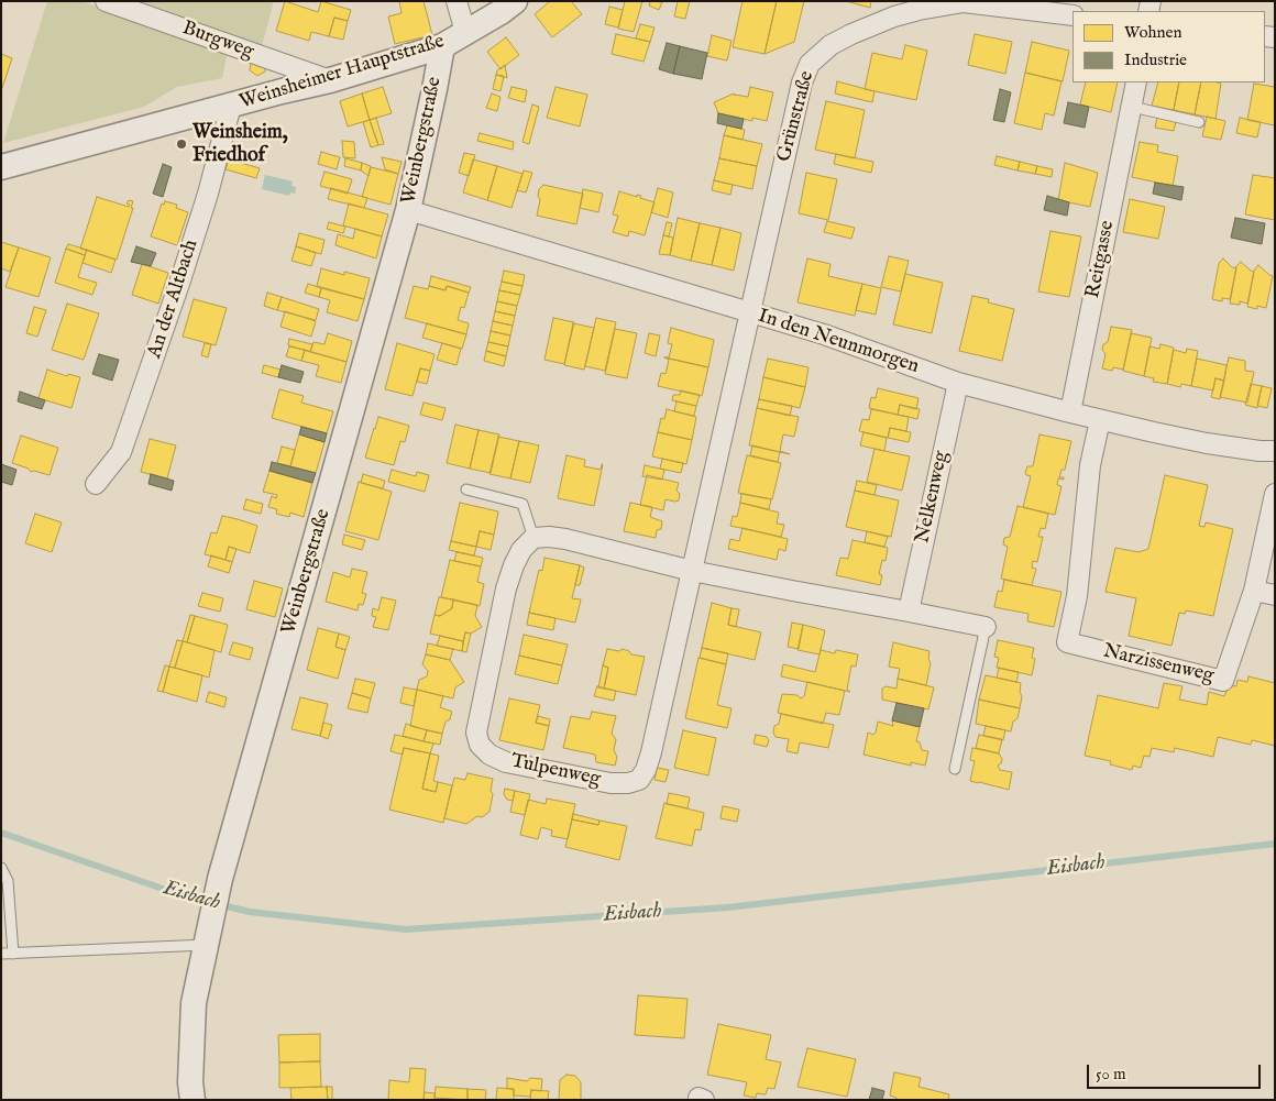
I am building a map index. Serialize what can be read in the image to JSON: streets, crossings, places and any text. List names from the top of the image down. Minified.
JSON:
{"streets":{"street":["Burgweg","Weinsheimer Hauptstraße","Grünstraße","Weinbergstraße","Reitgasse","An der Altbach","In den Neunmorgen","Nelkenweg","Narzissenweg","Tulpenweg"]},"crossings":[["Burgweg","Weinsheimer Hauptstraße"],["Weinsheimer Hauptstraße","Weinbergstraße"],["Weinsheimer Hauptstraße","An der Altbach"],["Grünstraße","In den Neunmorgen"],["Grünstraße","Tulpenweg"],["Weinbergstraße","In den Neunmorgen"],["Reitgasse","In den Neunmorgen"],["In den Neunmorgen","Nelkenweg"],["In den Neunmorgen","Narzissenweg"],["In den Neunmorgen","Tulpenweg"]],"water":["Eisbach"],"places":["Weinsheim, Friedhof"],"legend":["Wohnen","Industrie"],"scale_bar":"50 m"}
